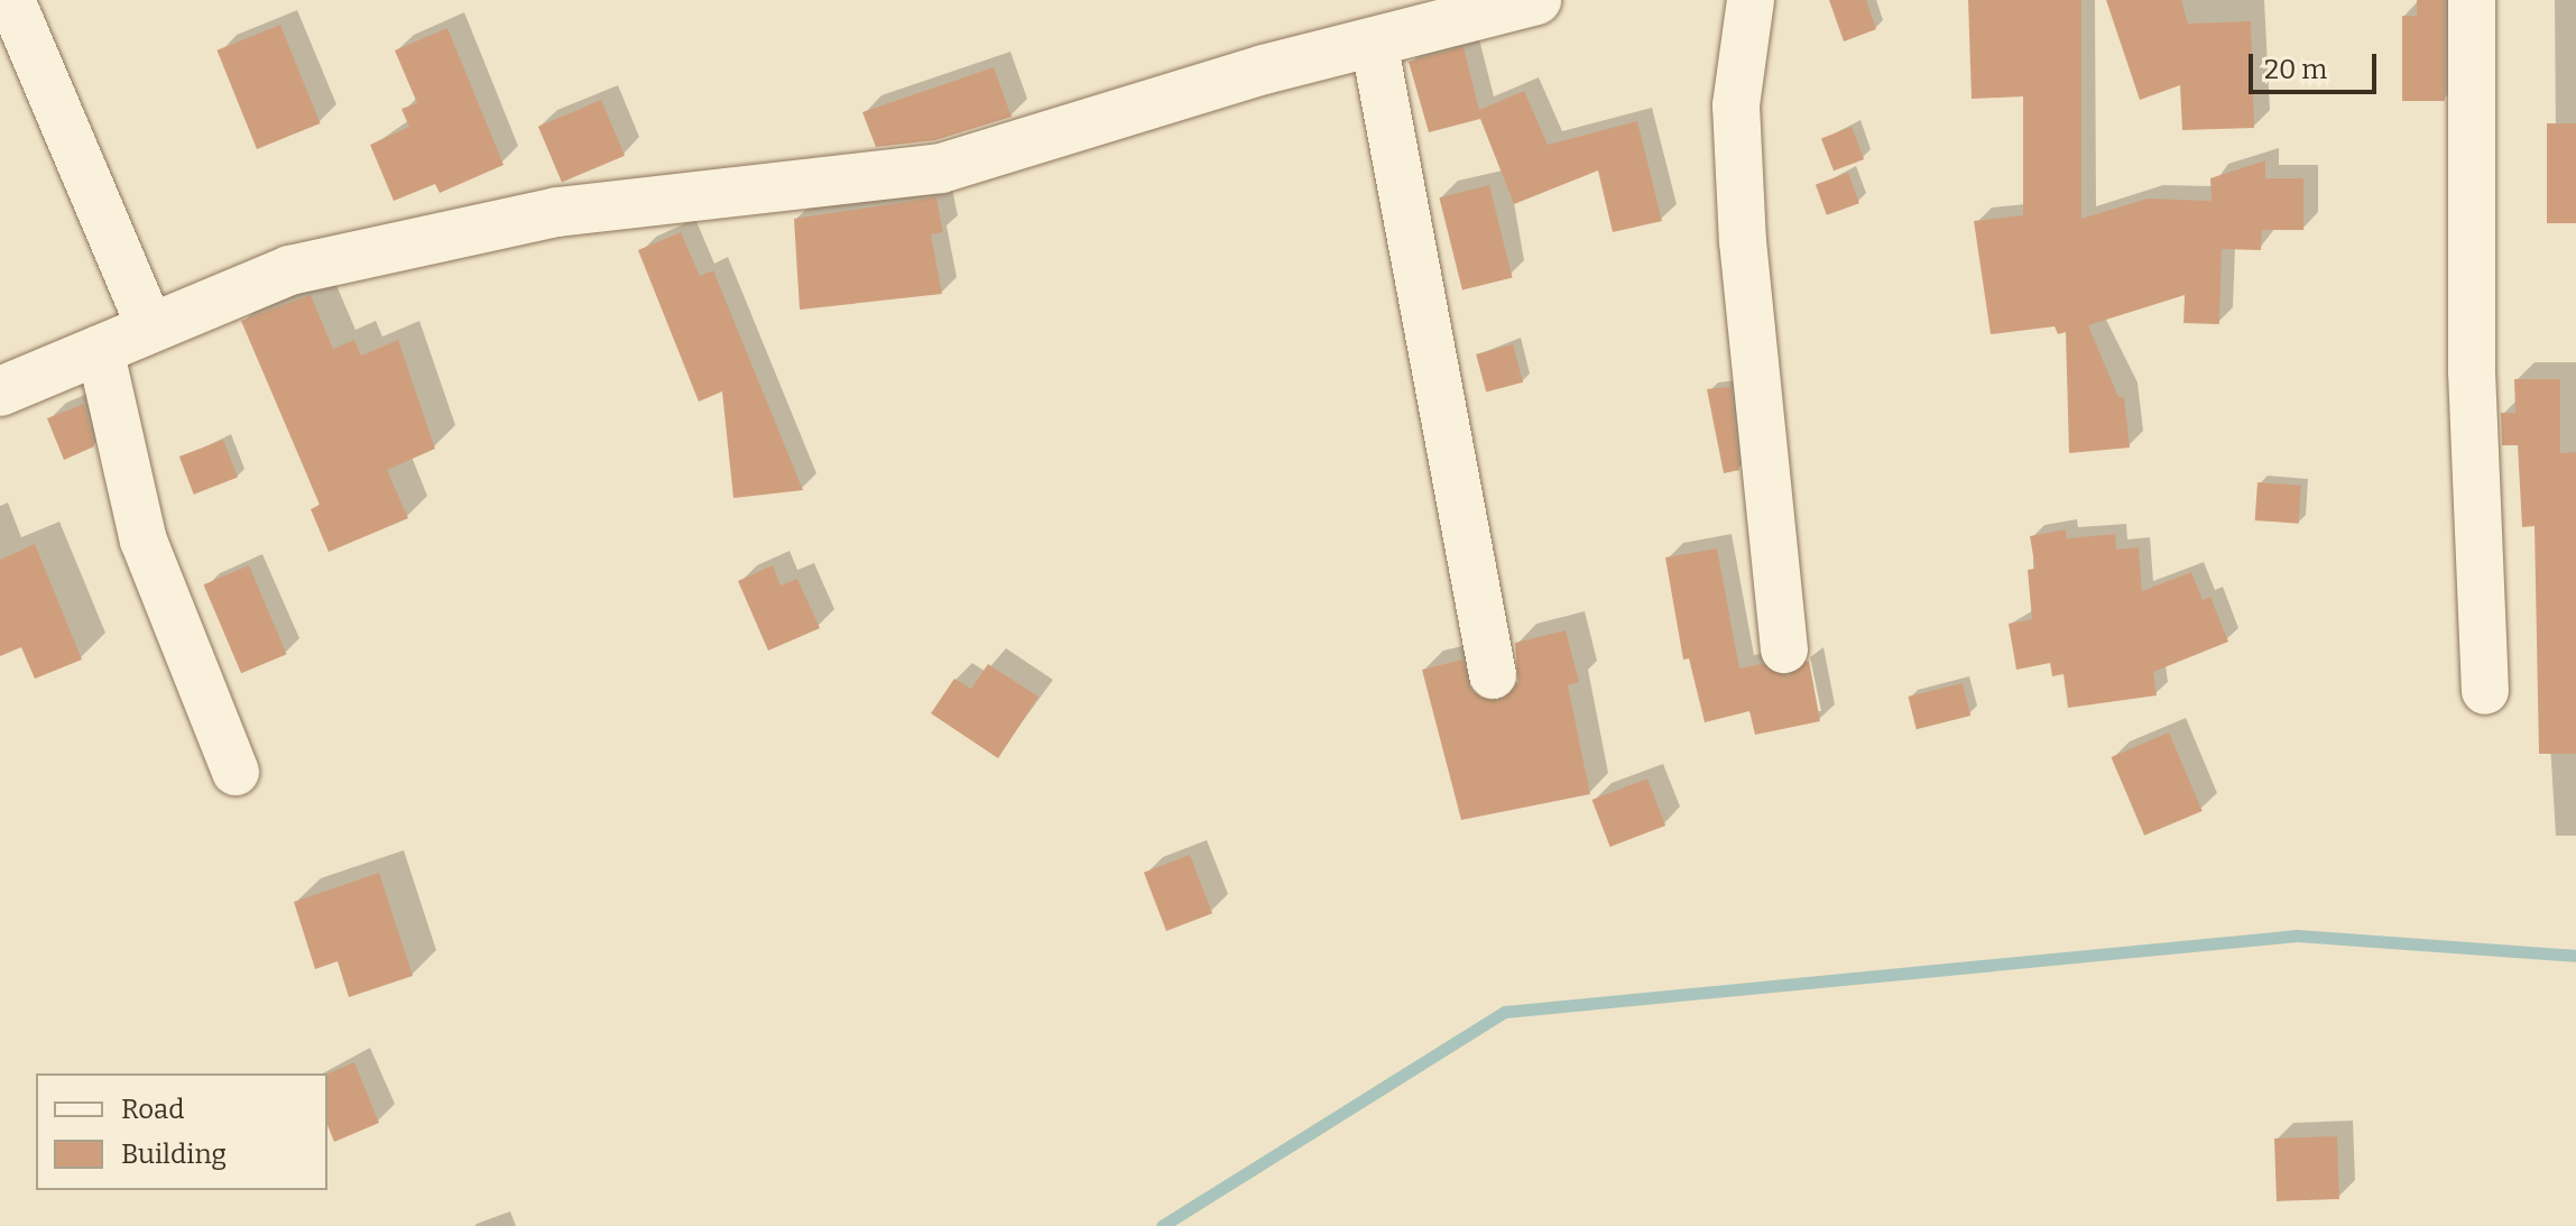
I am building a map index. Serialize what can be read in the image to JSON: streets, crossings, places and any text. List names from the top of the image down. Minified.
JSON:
{"legend":["Road","Building"],"scale_bar":"20 m"}
